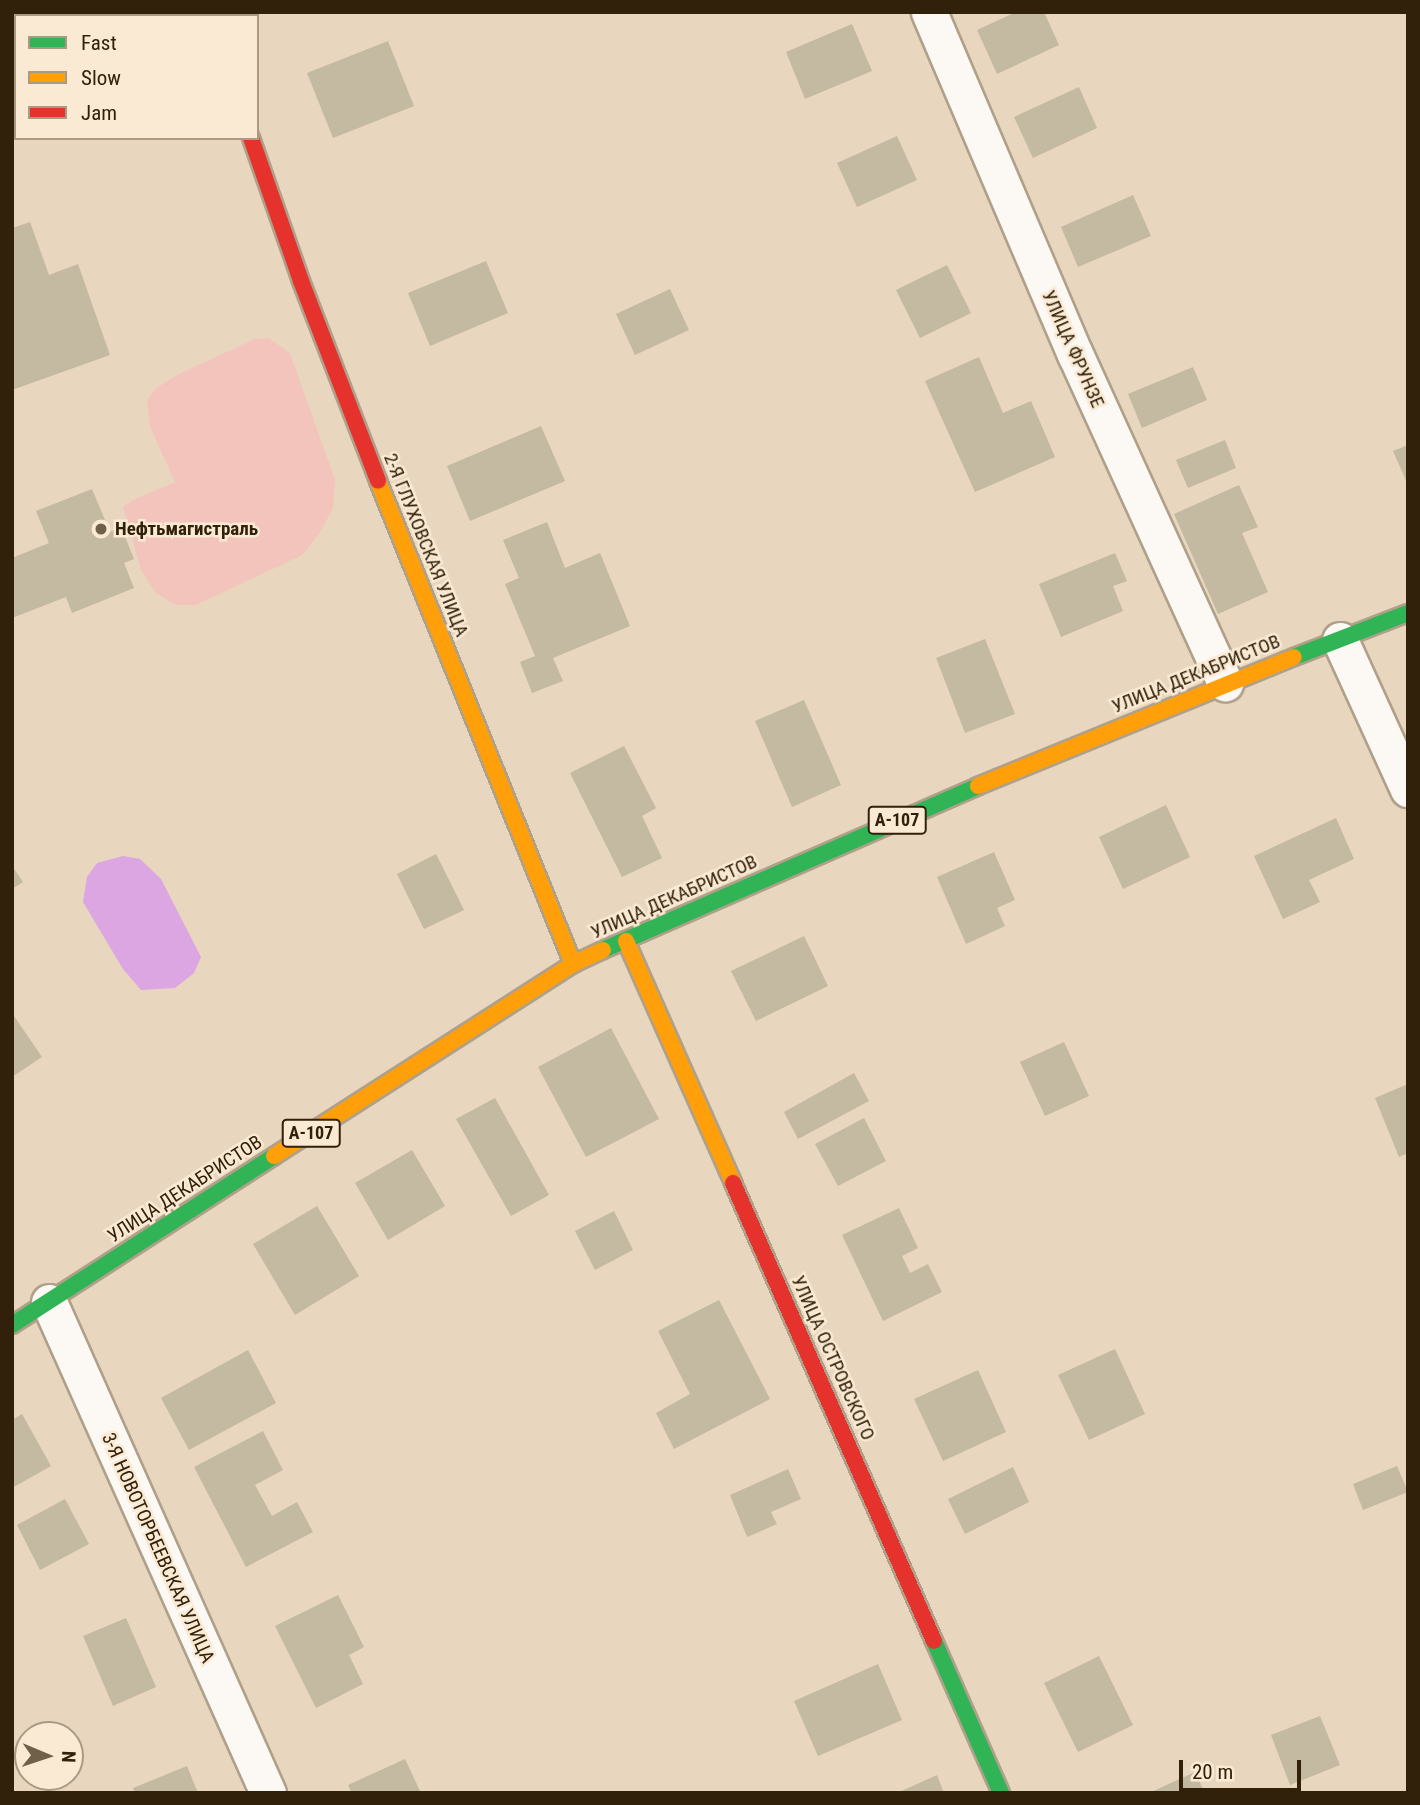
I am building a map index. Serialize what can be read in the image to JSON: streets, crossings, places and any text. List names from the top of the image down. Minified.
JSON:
{"streets":{"main road":["2-Я ГЛУХОВСКАЯ УЛИЦА","УЛИЦА ДЕКАБРИСТОВ","А-107","УЛИЦА ОСТРОВСКОГО"],"street":["УЛИЦА ФРУНЗЕ","3-Я НОВОТОРБЕЕВСКАЯ УЛИЦА"]},"crossings":[["УЛИЦА ФРУНЗЕ","УЛИЦА ДЕКАБРИСТОВ"],["2-Я ГЛУХОВСКАЯ УЛИЦА","УЛИЦА ДЕКАБРИСТОВ"],["УЛИЦА ДЕКАБРИСТОВ","УЛИЦА ОСТРОВСКОГО"],["УЛИЦА ДЕКАБРИСТОВ","3-Я НОВОТОРБЕЕВСКАЯ УЛИЦА"]],"places":["Нефтьмагистраль"],"legend":["Fast","Slow","Jam"],"scale_bar":"20 m","north":"right"}
